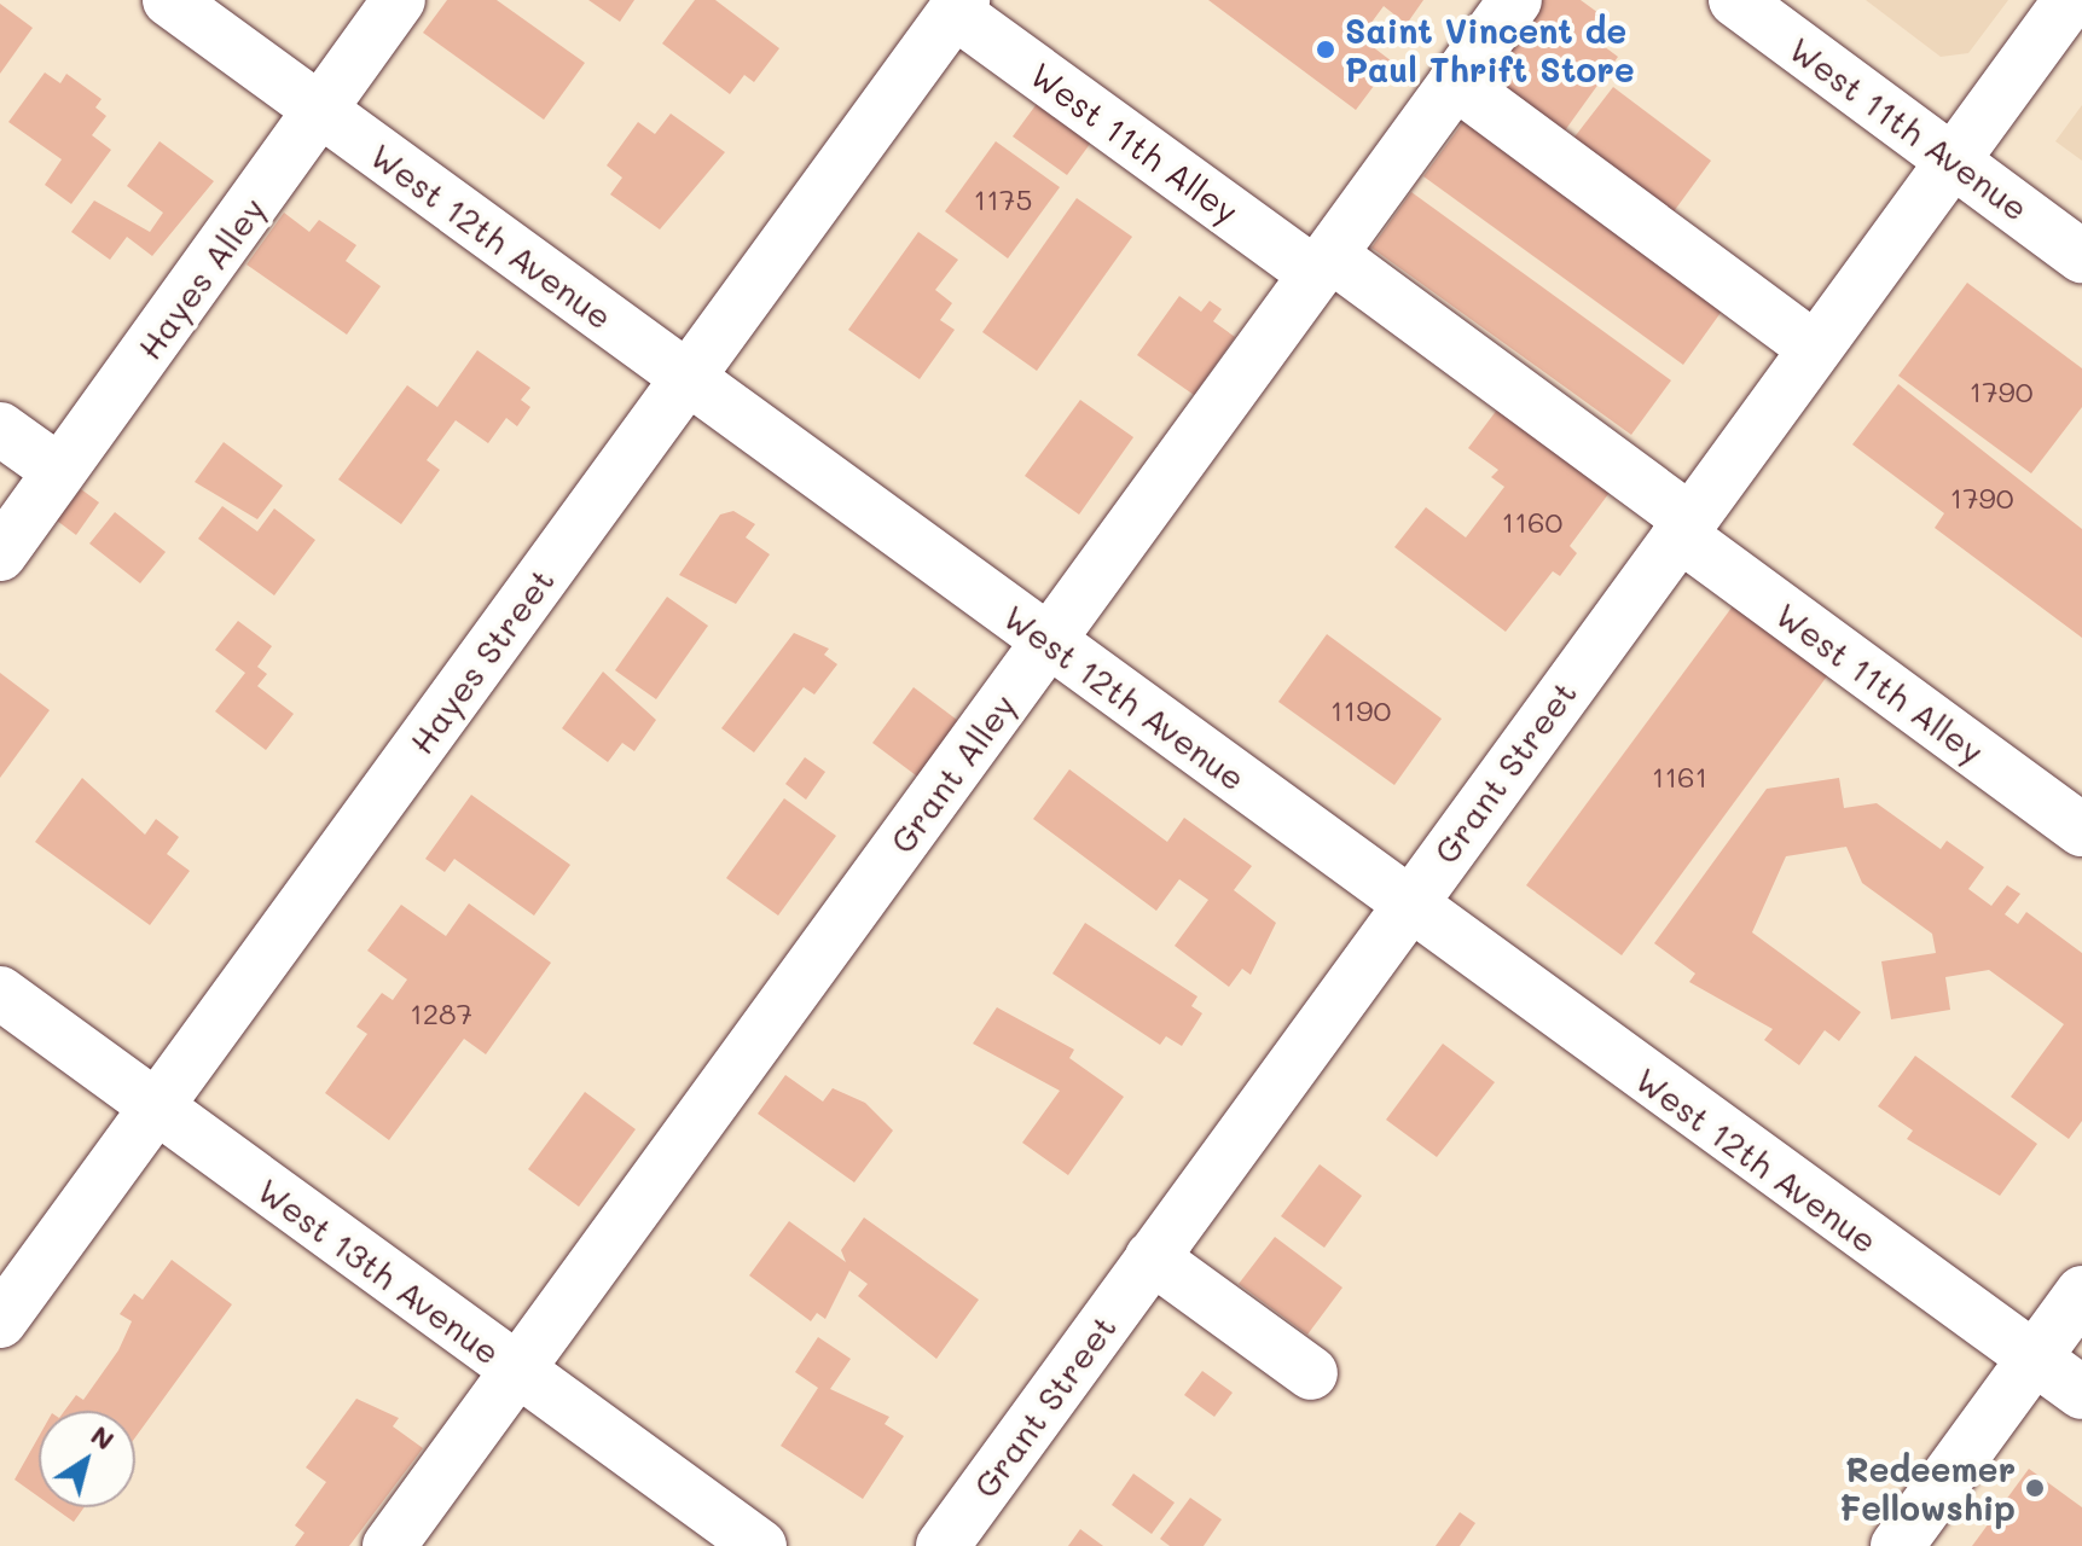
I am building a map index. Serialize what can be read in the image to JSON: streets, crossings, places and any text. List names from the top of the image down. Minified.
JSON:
{"streets":{"street":["West 11th Avenue","West 11th Alley","West 12th Avenue","Hayes Alley","Hayes Street","Grant Street","Grant Alley","West 13th Avenue"]},"crossings":[["West 11th Avenue","Grant Street"],["West 11th Alley","Hayes Street"],["West 11th Alley","Grant Street"],["West 11th Alley","Grant Alley"],["West 12th Avenue","Hayes Alley"],["West 12th Avenue","Hayes Street"],["West 12th Avenue","Grant Street"],["West 12th Avenue","Grant Alley"],["Hayes Street","West 13th Avenue"],["Grant Alley","West 13th Avenue"]],"places":["Saint Vincent de Paul Thrift Store","Redeemer Fellowship"],"house_numbers":["1175","1790","1790","1160","1190","1161","1287"],"north":"top right"}
